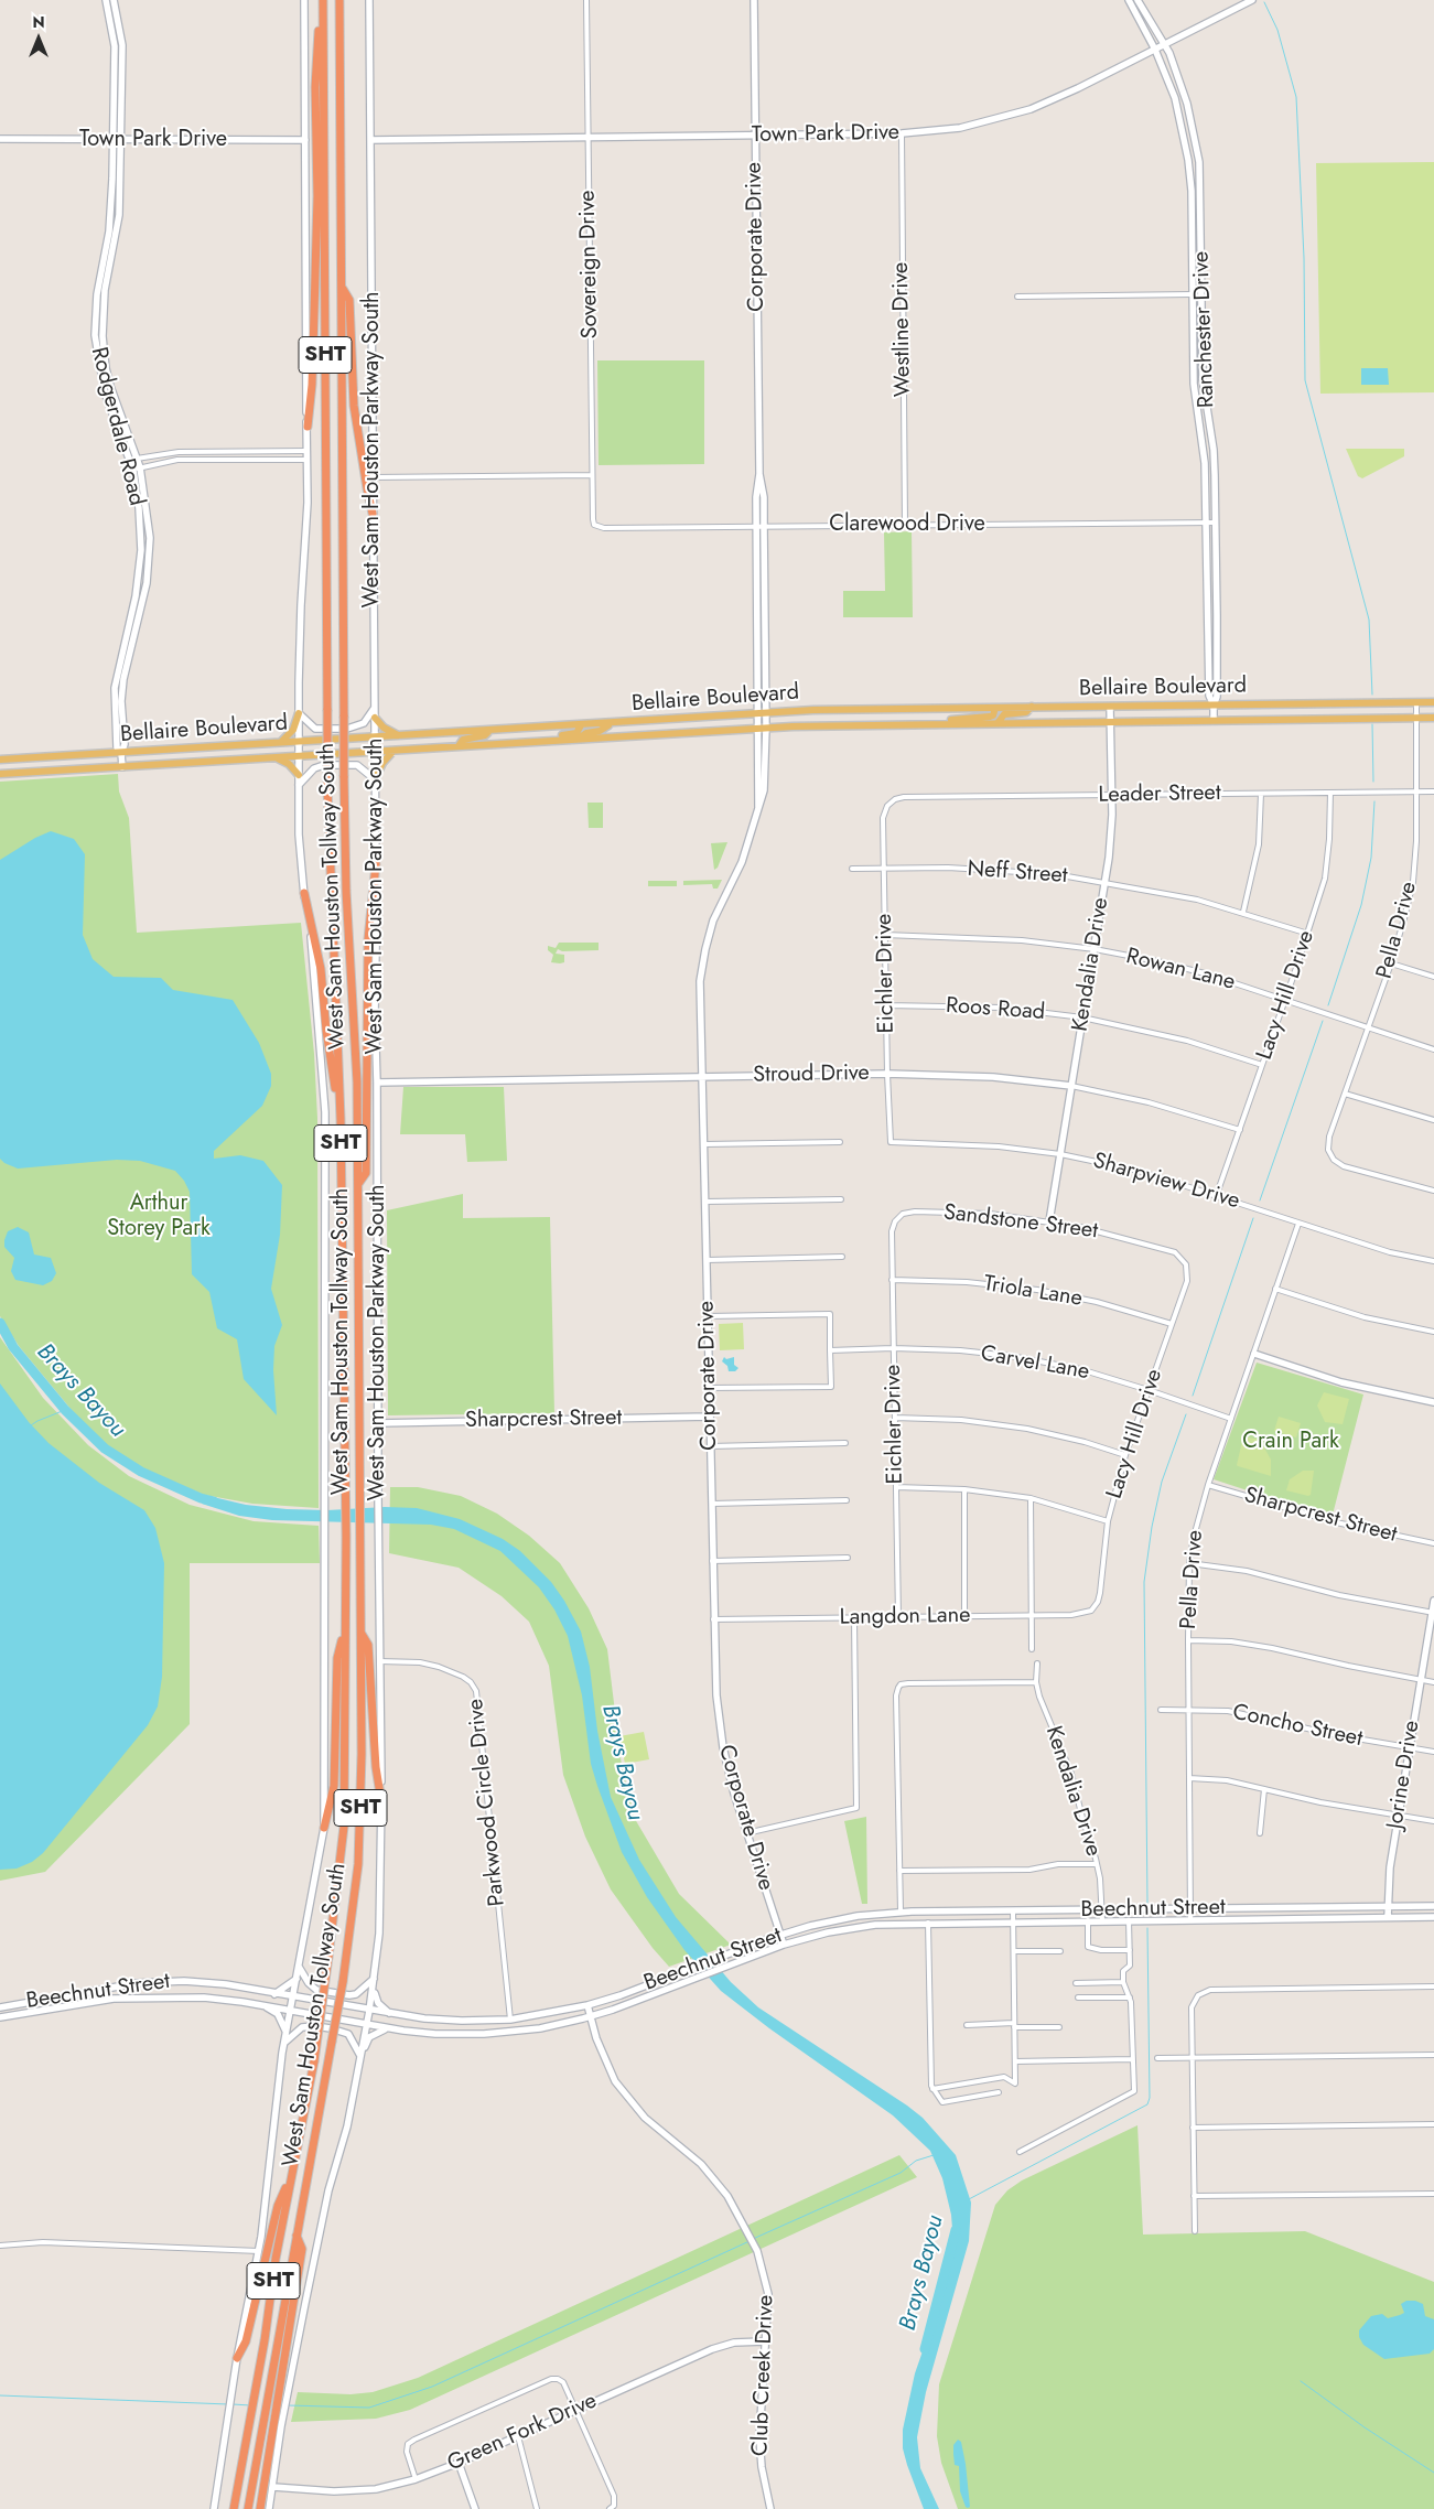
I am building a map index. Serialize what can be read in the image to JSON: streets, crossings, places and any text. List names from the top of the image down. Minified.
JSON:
{"streets":{"highway":["SHT","West Sam Houston Tollway South"],"main road":["Bellaire Boulevard"],"street":["Town Park Drive","Corporate Drive","Sovereign Drive","Westline Drive","Ranchester Drive","Rodgerdale Road","West Sam Houston Parkway South","Clarewood Drive","Leader Street","Neff Street","Pella Drive","Kendalia Drive","Rowan Lane","Eichler Drive","Lacy Hill Drive","Roos Road","Stroud Drive","Sharpview Drive","Sandstone Street","Triola Lane","Carvel Lane","Sharpcrest Street","Langdon Lane","Concho Street","Jorine Drive","Parkwood Circle Drive","Beechnut Street","Club Creek Drive","Green Fork Drive"]},"crossings":[["Town Park Drive","Corporate Drive"],["Town Park Drive","Sovereign Drive"],["Town Park Drive","Westline Drive"],["Town Park Drive","Ranchester Drive"],["Town Park Drive","Rodgerdale Road"],["Town Park Drive","West Sam Houston Parkway South"],["Corporate Drive","Clarewood Drive"],["Corporate Drive","Bellaire Boulevard"],["Corporate Drive","Stroud Drive"],["Corporate Drive","Sharpcrest Street"],["Corporate Drive","Langdon Lane"],["Corporate Drive","Beechnut Street"],["Sovereign Drive","Clarewood Drive"],["Westline Drive","Clarewood Drive"],["Ranchester Drive","Clarewood Drive"],["Ranchester Drive","Bellaire Boulevard"],["Rodgerdale Road","Bellaire Boulevard"],["West Sam Houston Parkway South","Bellaire Boulevard"],["West Sam Houston Parkway South","Stroud Drive"],["West Sam Houston Parkway South","Sharpcrest Street"],["West Sam Houston Parkway South","Parkwood Circle Drive"],["West Sam Houston Parkway South","Beechnut Street"],["West Sam Houston Parkway South","Green Fork Drive"],["Bellaire Boulevard","Pella Drive"],["Bellaire Boulevard","Kendalia Drive"],["Leader Street","Pella Drive"],["Leader Street","Kendalia Drive"],["Leader Street","Eichler Drive"],["Leader Street","Lacy Hill Drive"],["Neff Street","Kendalia Drive"],["Neff Street","Eichler Drive"],["Neff Street","Lacy Hill Drive"],["Pella Drive","Rowan Lane"],["Pella Drive","Sharpview Drive"],["Pella Drive","Carvel Lane"],["Pella Drive","Sharpcrest Street"],["Pella Drive","Concho Street"],["Pella Drive","Beechnut Street"],["Kendalia Drive","Rowan Lane"],["Kendalia Drive","Roos Road"],["Kendalia Drive","Stroud Drive"],["Kendalia Drive","Sharpview Drive"],["Kendalia Drive","Sandstone Street"],["Kendalia Drive","Beechnut Street"],["Rowan Lane","Eichler Drive"],["Rowan Lane","Lacy Hill Drive"],["Eichler Drive","Roos Road"],["Eichler Drive","Stroud Drive"],["Eichler Drive","Sharpview Drive"],["Eichler Drive","Sandstone Street"],["Eichler Drive","Triola Lane"],["Eichler Drive","Carvel Lane"],["Eichler Drive","Langdon Lane"],["Lacy Hill Drive","Roos Road"],["Lacy Hill Drive","Stroud Drive"],["Lacy Hill Drive","Sharpview Drive"],["Lacy Hill Drive","Sandstone Street"],["Lacy Hill Drive","Triola Lane"],["Lacy Hill Drive","Carvel Lane"],["Lacy Hill Drive","Langdon Lane"],["Concho Street","Jorine Drive"],["Jorine Drive","Beechnut Street"],["Parkwood Circle Drive","Beechnut Street"],["Beechnut Street","Club Creek Drive"],["Club Creek Drive","Green Fork Drive"]],"water":["Brays Bayou"],"parks":["Arthur Storey Park","Crain Park"],"north":"top"}
